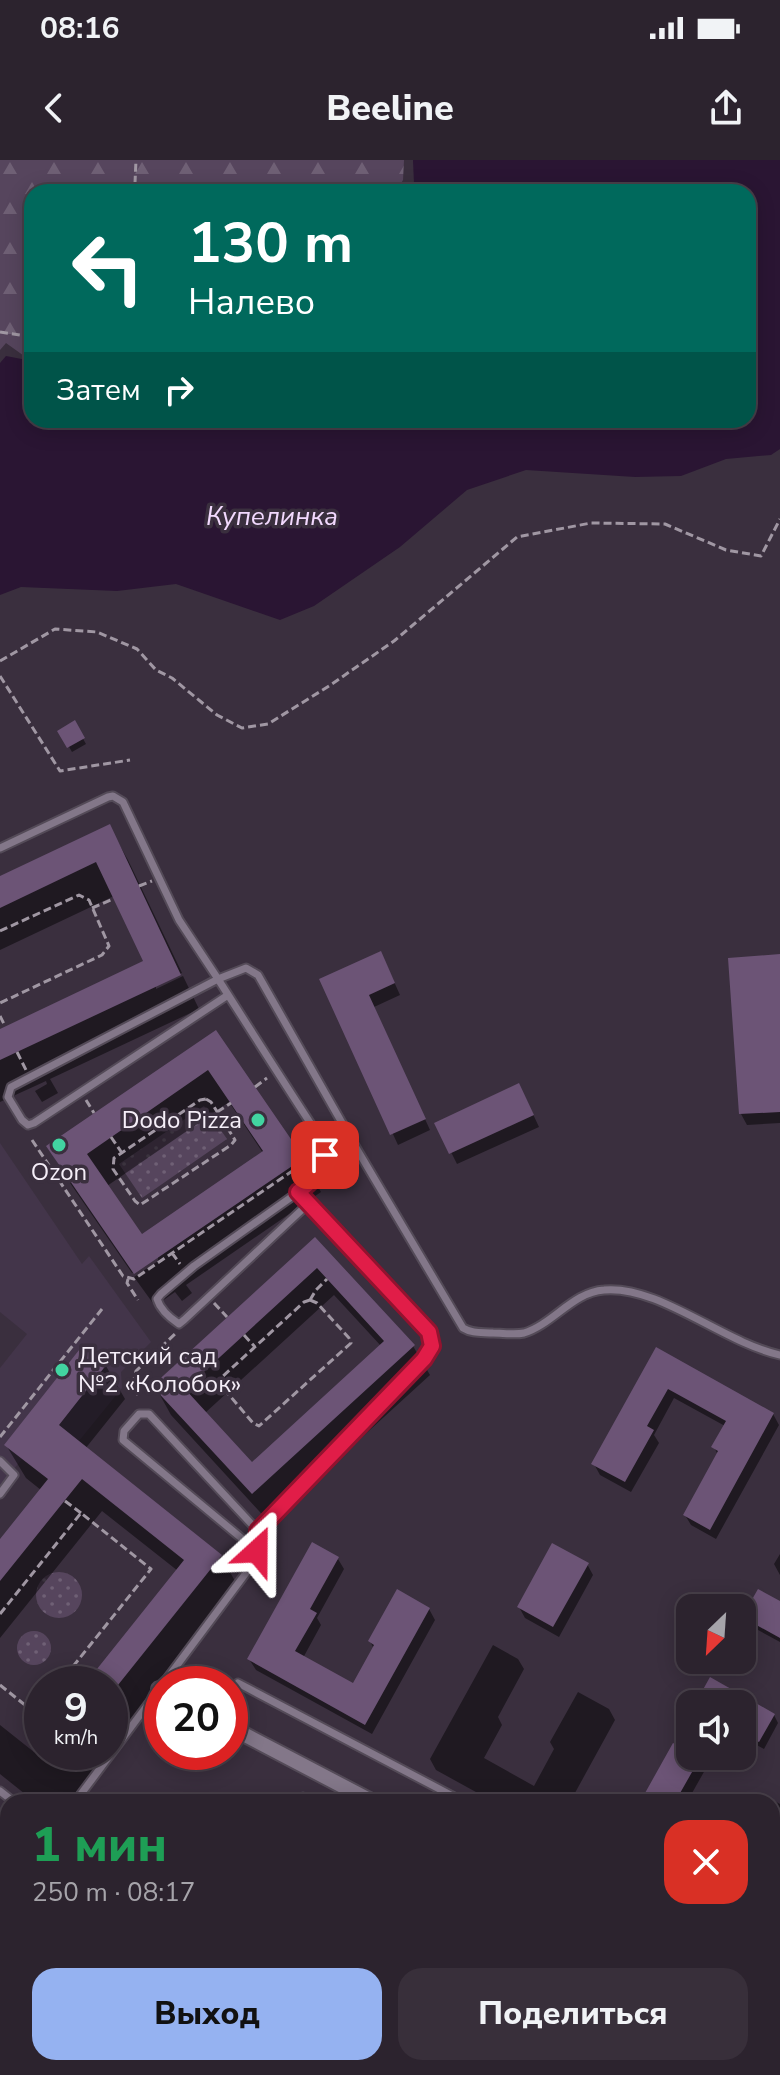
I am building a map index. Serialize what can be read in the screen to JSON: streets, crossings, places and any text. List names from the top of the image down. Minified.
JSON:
{"water":["Купелинка"],"places":["Dodo Pizza","Ozon","Детский сад №2 «Колобок»"],"north":"bottom left","page":{"status":"08:16","header":"Beeline","turn":["130 m","Налево"],"then":"Затем","speed":"9 km/h","limit":"20","heading":["1 мин","250 m · 08:17"],"buttons":["Выход","Поделиться"]}}
